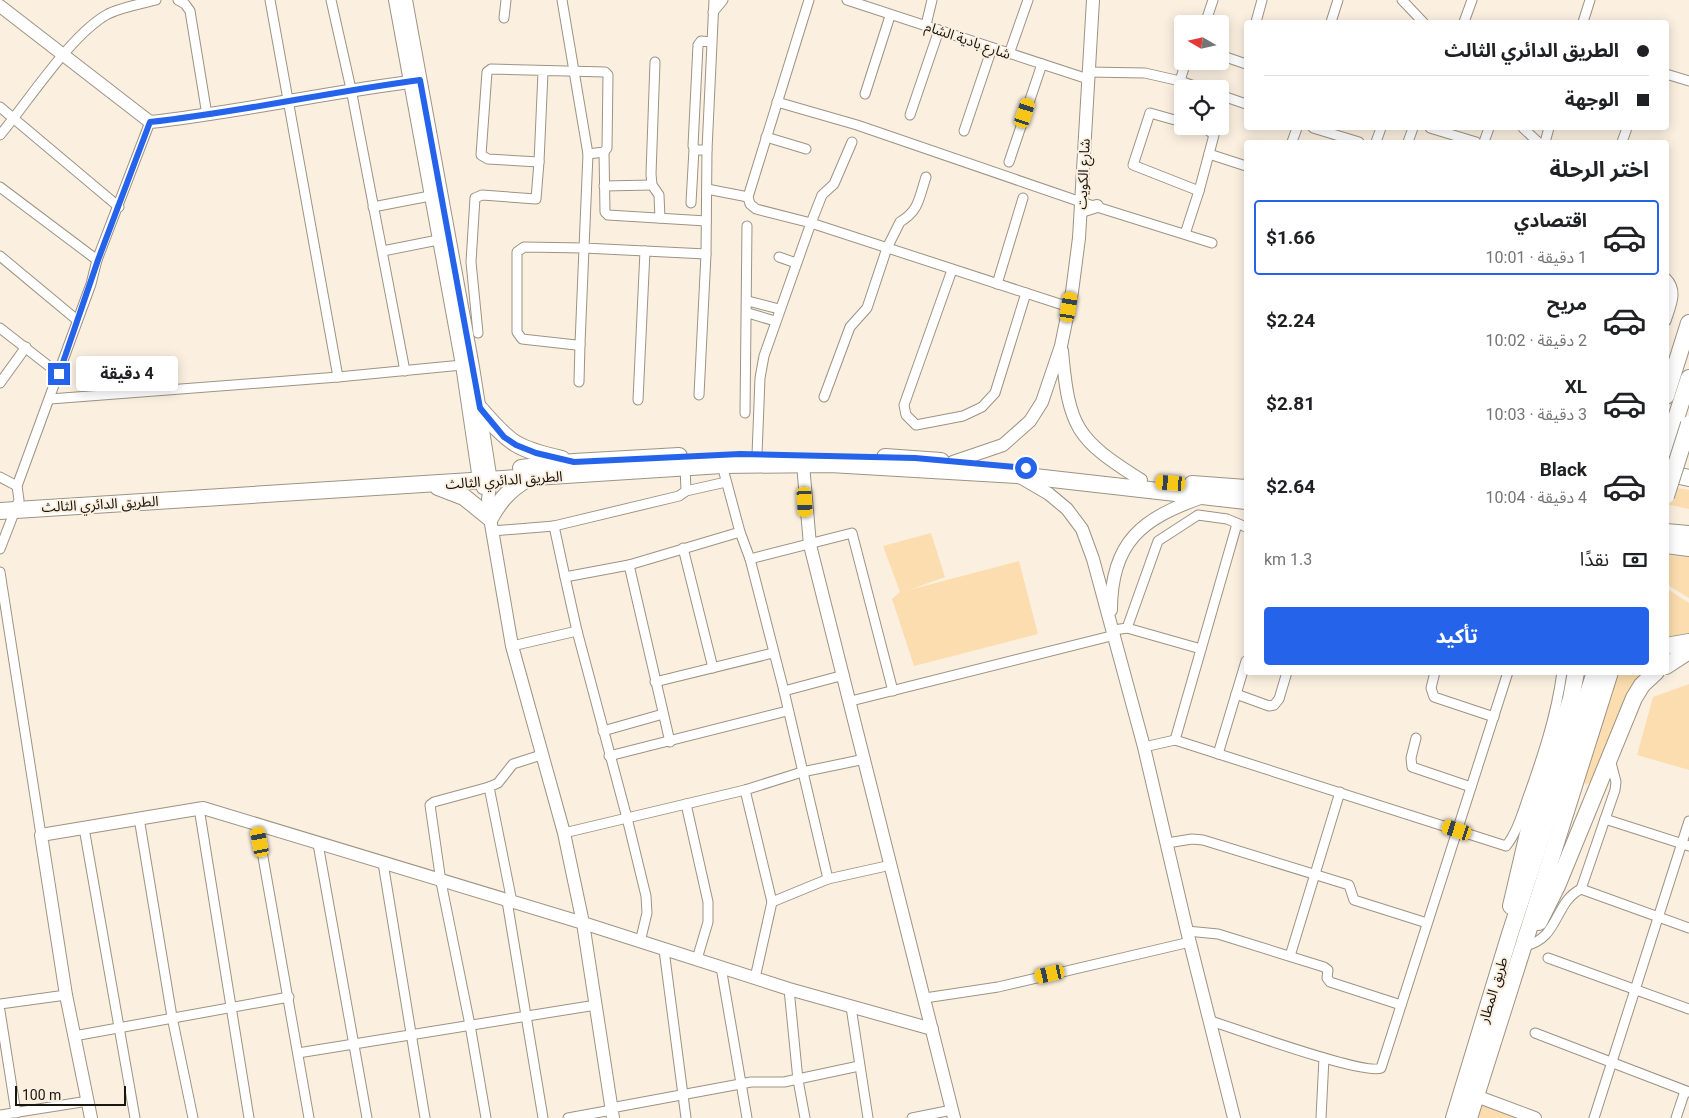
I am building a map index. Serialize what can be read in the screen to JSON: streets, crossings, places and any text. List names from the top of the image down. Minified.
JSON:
{"streets":{"highway":["الطريق الدائري الثالث","طريق المطار"],"street":["شارع بادية الشام","شارع الكويت"]},"crossings":[["شارع بادية الشام","شارع الكويت"],["شارع الكويت","الطريق الدائري الثالث"]],"scale_bar":"100 m","north":"left","page":{"banner":["الطريق الدائري الثالث","الوجهة"],"heading":"اختر الرحلة","list":[{"name":"اقتصادي","note":"1 دقيقة · 10:01","value":"$1.66"},{"name":"مريح","note":"2 دقيقة · 10:02","value":"$2.24"},{"name":"XL","note":"3 دقيقة · 10:03","value":"$2.81"},{"name":"Black","note":"4 دقيقة · 10:04","value":"$2.64"}],"bubble":"4 دقيقة","pay":["نقدًا","1.3 km"],"buttons":"تأكيد","scale":"100 m"}}
